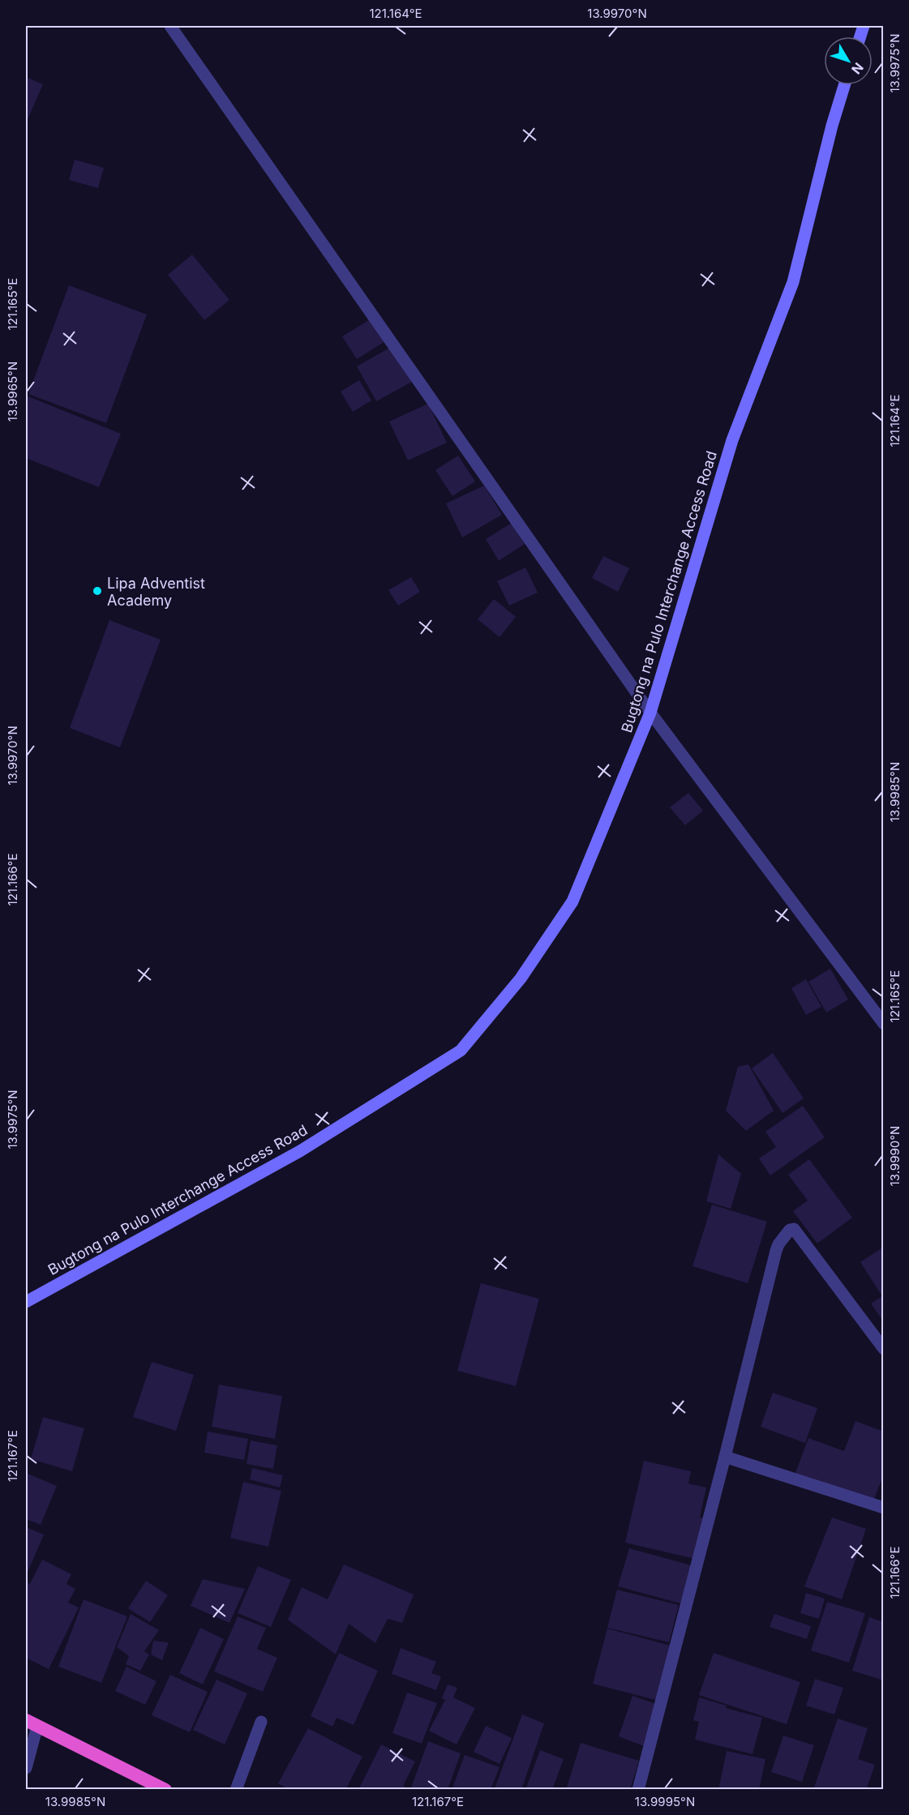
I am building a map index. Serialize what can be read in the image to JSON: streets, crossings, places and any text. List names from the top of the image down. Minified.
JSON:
{"streets":{"main road":["Bugtong na Pulo Interchange Access Road"]},"places":["Lipa Adventist Academy"],"north":"bottom right","coordinates":["121.164°E","13.9970°N","13.9975°N","121.165°E","13.9965°N","13.9985°N","121.166°E","13.9990°N","121.167°E","13.9995°N"]}
